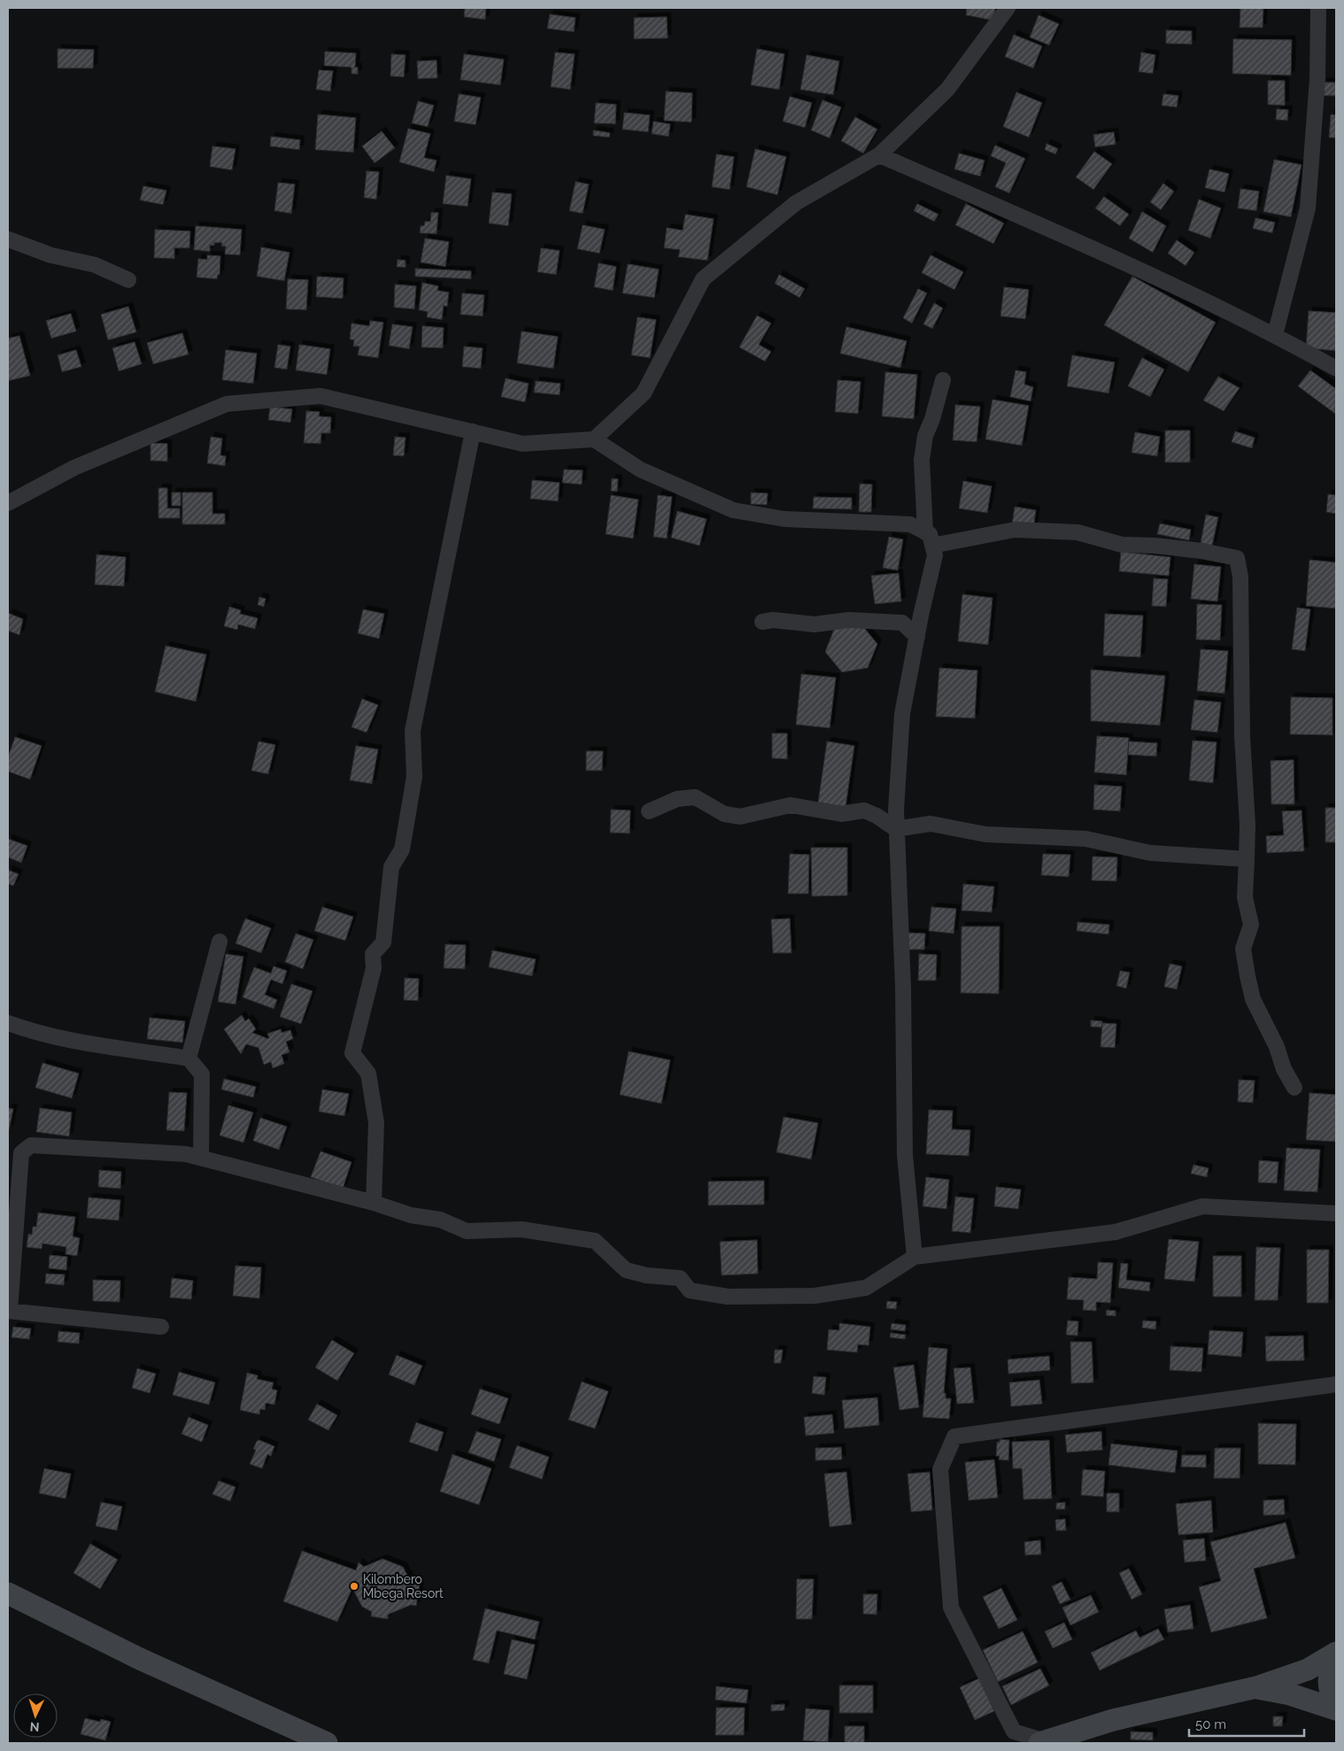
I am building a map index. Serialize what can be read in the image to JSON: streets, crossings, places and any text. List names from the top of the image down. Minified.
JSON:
{"places":["Kilombero Mbega Resort"],"scale_bar":"50 m","north":"bottom"}
